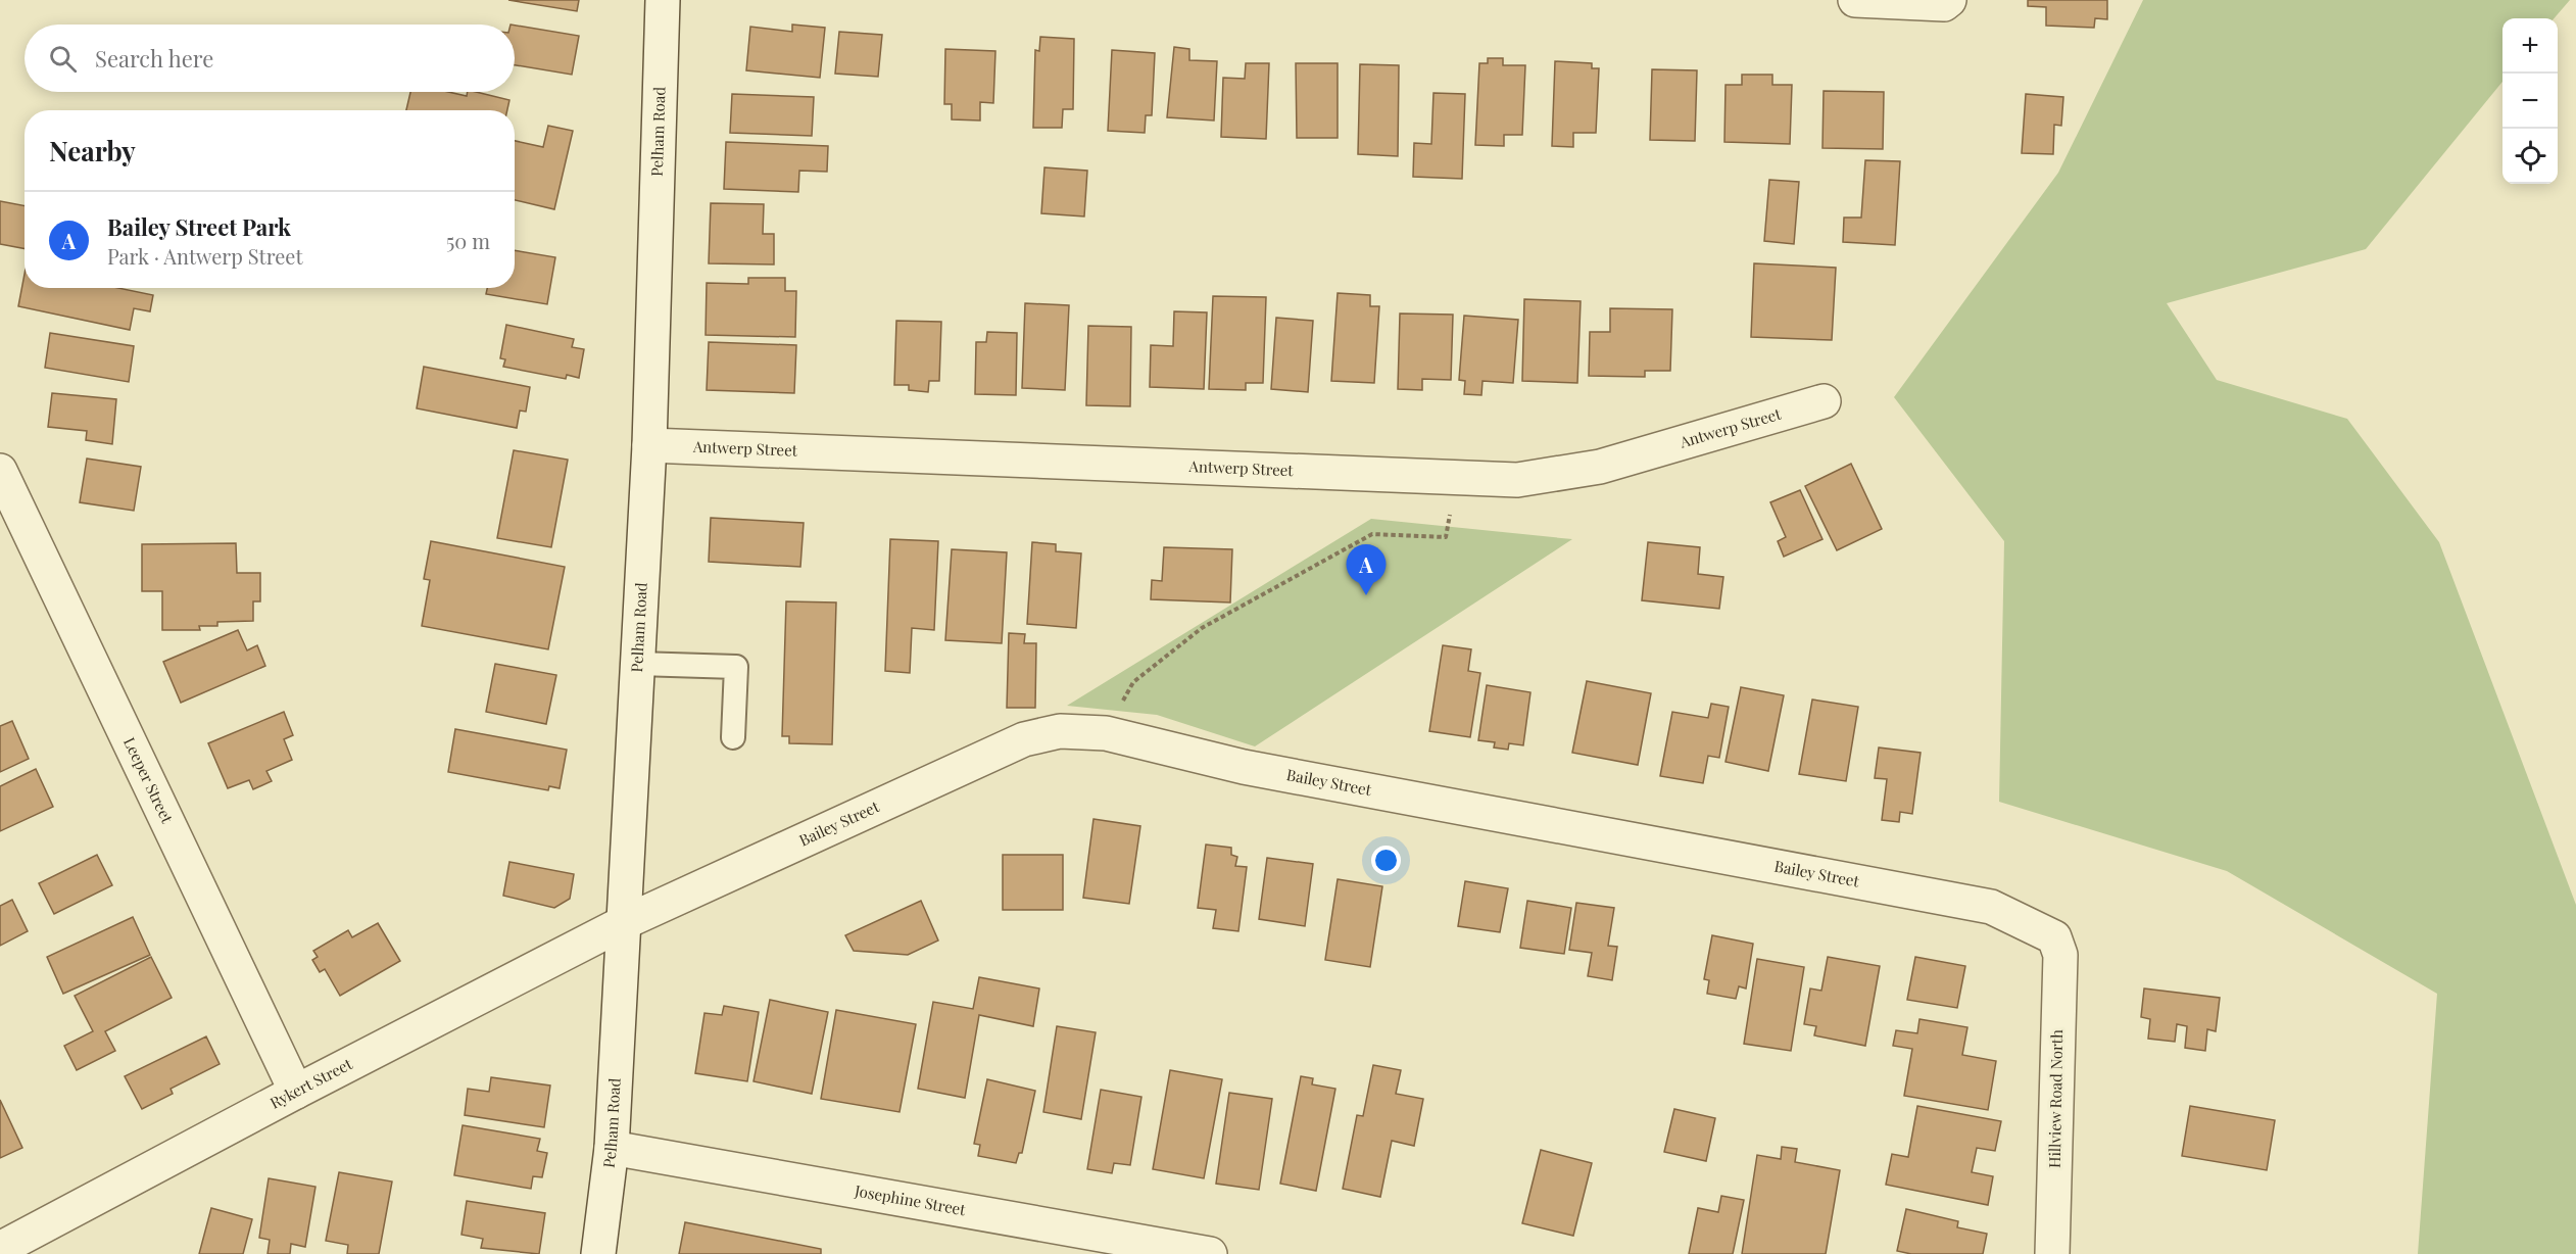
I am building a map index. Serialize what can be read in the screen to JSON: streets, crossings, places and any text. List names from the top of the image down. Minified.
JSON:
{"streets":{"street":["Pelham Road","Antwerp Street","Leeper Street","Bailey Street","Rykert Street","Hillview Road North","Josephine Street"]},"crossings":[["Pelham Road","Antwerp Street"],["Pelham Road","Bailey Street"],["Pelham Road","Rykert Street"],["Pelham Road","Josephine Street"],["Leeper Street","Rykert Street"],["Bailey Street","Rykert Street"],["Bailey Street","Hillview Road North"]],"page":{"map_buttons":["+","−"],"search":"Search here","heading":"Nearby","list":[{"mark":"A","name":"Bailey Street Park","note":"Park · Antwerp Street","value":"50 m"}],"pins":"A"}}
